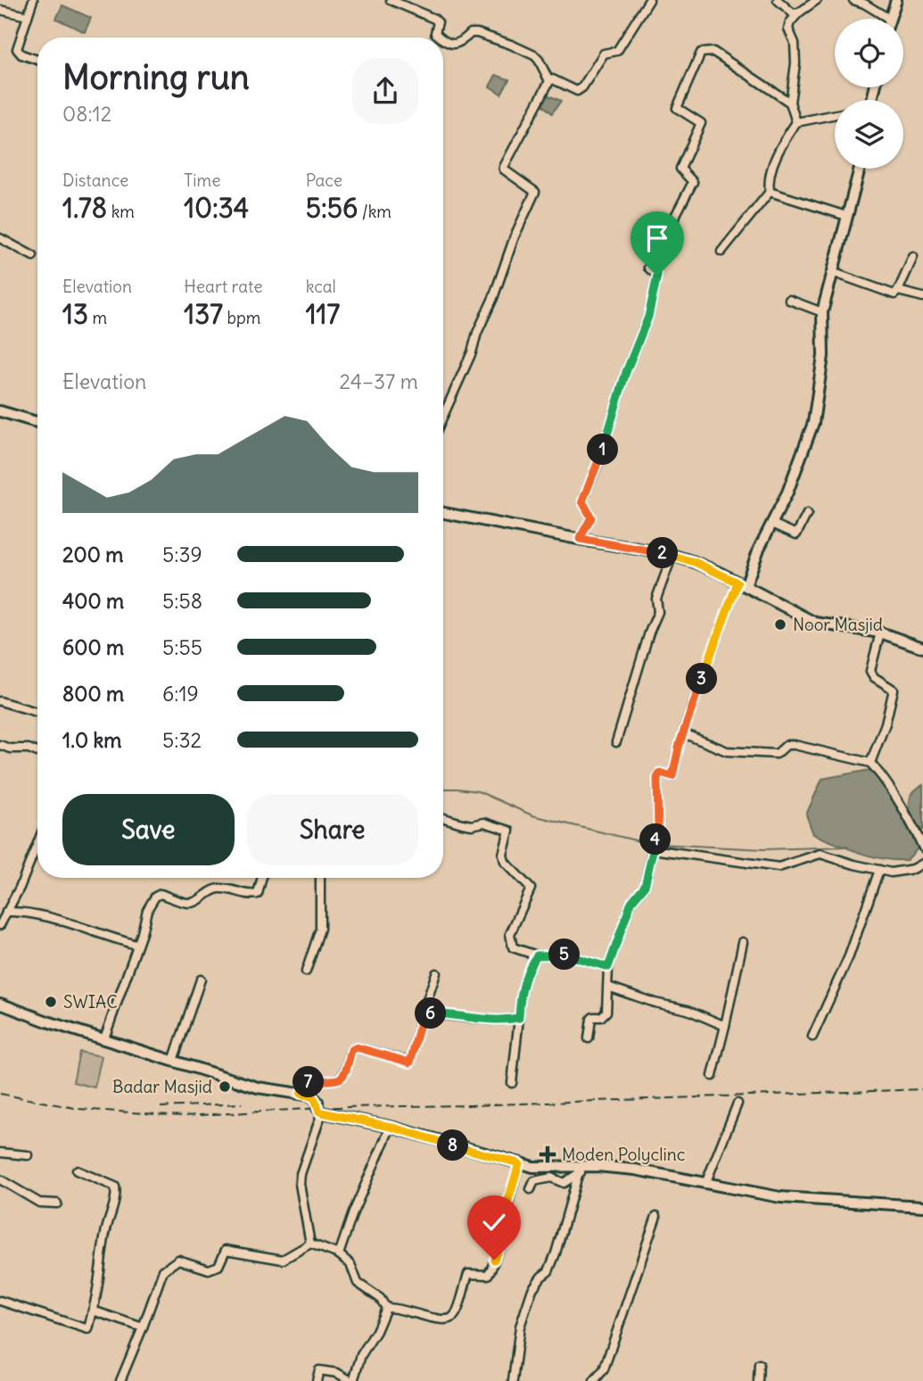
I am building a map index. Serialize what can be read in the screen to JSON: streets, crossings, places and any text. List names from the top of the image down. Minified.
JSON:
{"places":{"other":["Noor Masjid","SWIAC","Badar Masjid"],"health":["Moden Polyclinc"]},"page":{"heading":["Morning run","08:12"],"stats":[["Distance","1.78 km"],["Time","10:34"],["Pace","5:56 /km"],["Elevation","13 m"],["Heart rate","137 bpm"],["kcal","117"]],"chart":["Elevation","24–37 m"],"pins":["1","2","3","4","5","6","7","8"],"list":[{"name":"200 m","note":"5:39"},{"name":"400 m","note":"5:58"},{"name":"600 m","note":"5:55"},{"name":"800 m","note":"6:19"},{"name":"1.0 km","note":"5:32"}],"buttons":["Save","Share"]}}
